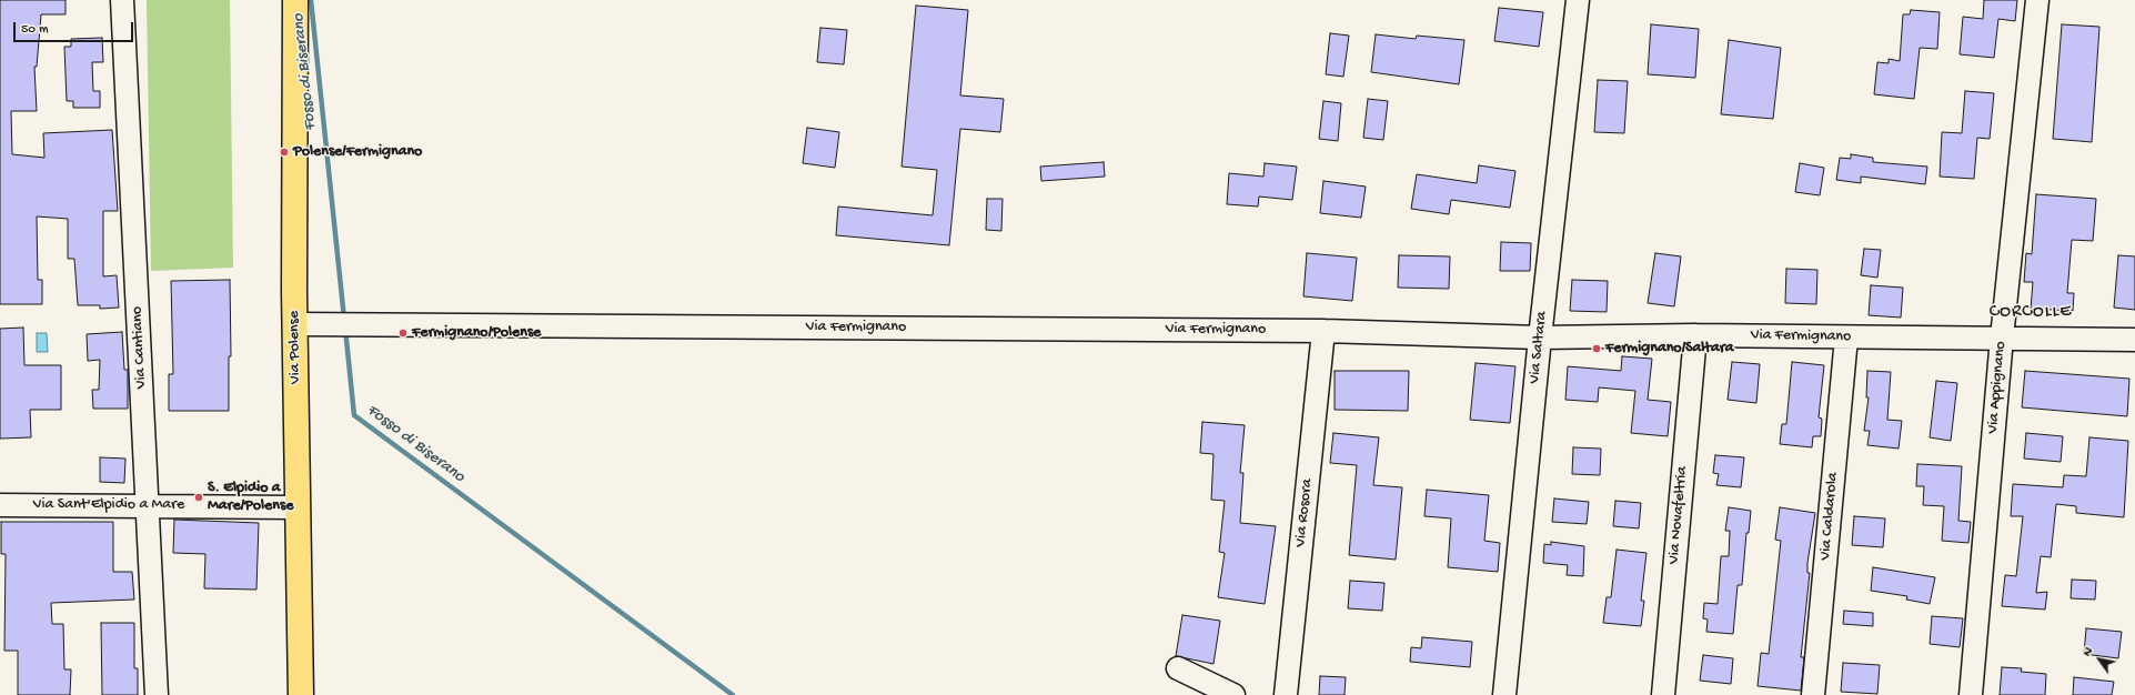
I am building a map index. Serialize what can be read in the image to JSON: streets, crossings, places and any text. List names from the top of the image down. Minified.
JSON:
{"streets":{"main road":["Via Polense"],"street":["Via Fermignano","Via Cantiano","Via Saltara","Via Appignano","Via Sant'Elpidio a Mare","Via Rosora","Via Novafeltria","Via Caldarola"]},"crossings":[["Via Fermignano","Via Polense"],["Via Fermignano","Via Saltara"],["Via Fermignano","Via Appignano"],["Via Fermignano","Via Rosora"],["Via Fermignano","Via Novafeltria"],["Via Fermignano","Via Caldarola"],["Via Cantiano","Via Sant'Elpidio a Mare"],["Via Polense","Via Sant'Elpidio a Mare"]],"districts":["CORCOLLE"],"water":["Fosso di Biserano"],"places":["Polense/Fermignano","Fermignano/Polense","Fermignano/Saltara","S. Elpidio a Mare/Polense"],"scale_bar":"50 m","north":"top left"}
